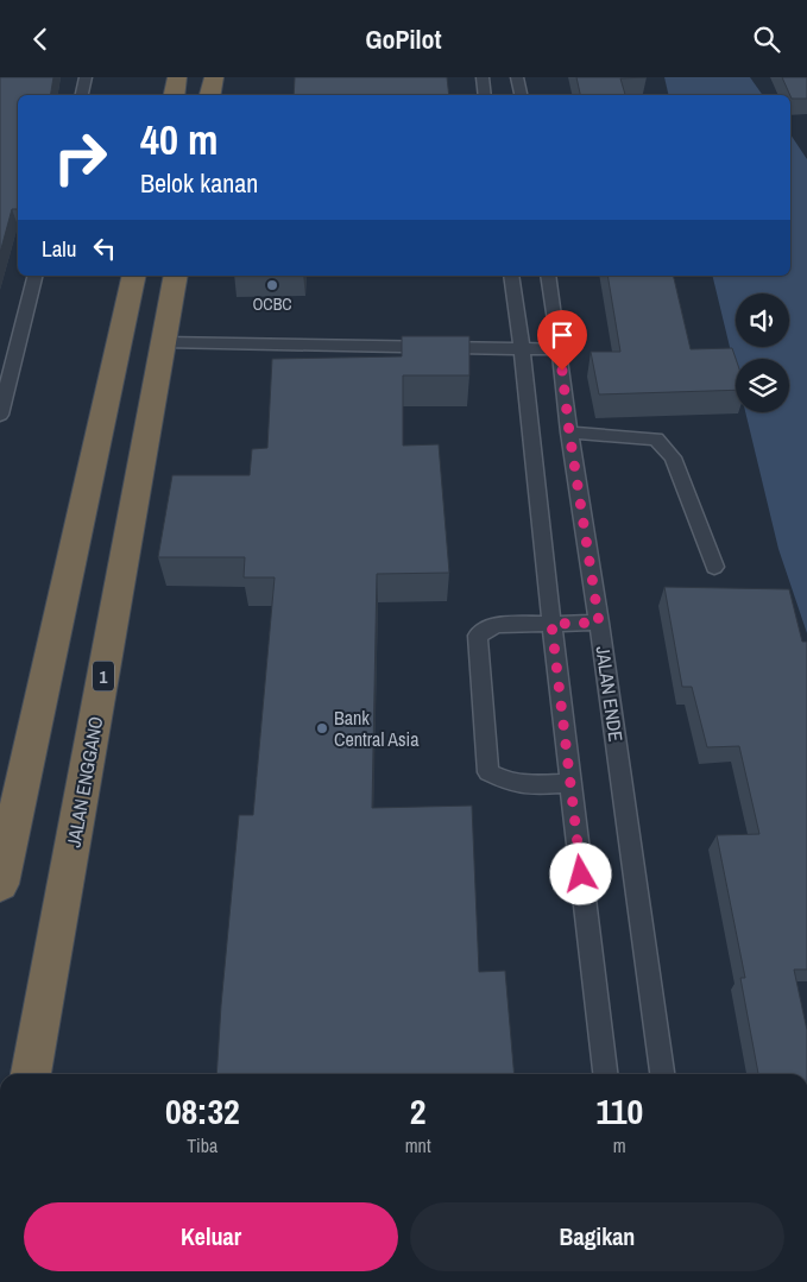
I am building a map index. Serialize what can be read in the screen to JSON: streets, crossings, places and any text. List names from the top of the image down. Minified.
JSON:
{"streets":{"highway":["1","JALAN ENGGANO"],"lane":["JALAN ENDE"]},"places":["OCBC","Bank Central Asia"],"page":{"header":"GoPilot","turn":["40 m","Belok kanan"],"then":"Lalu","eta":["08:32","Tiba","2","mnt","110","m"],"buttons":["Keluar","Bagikan"]}}
